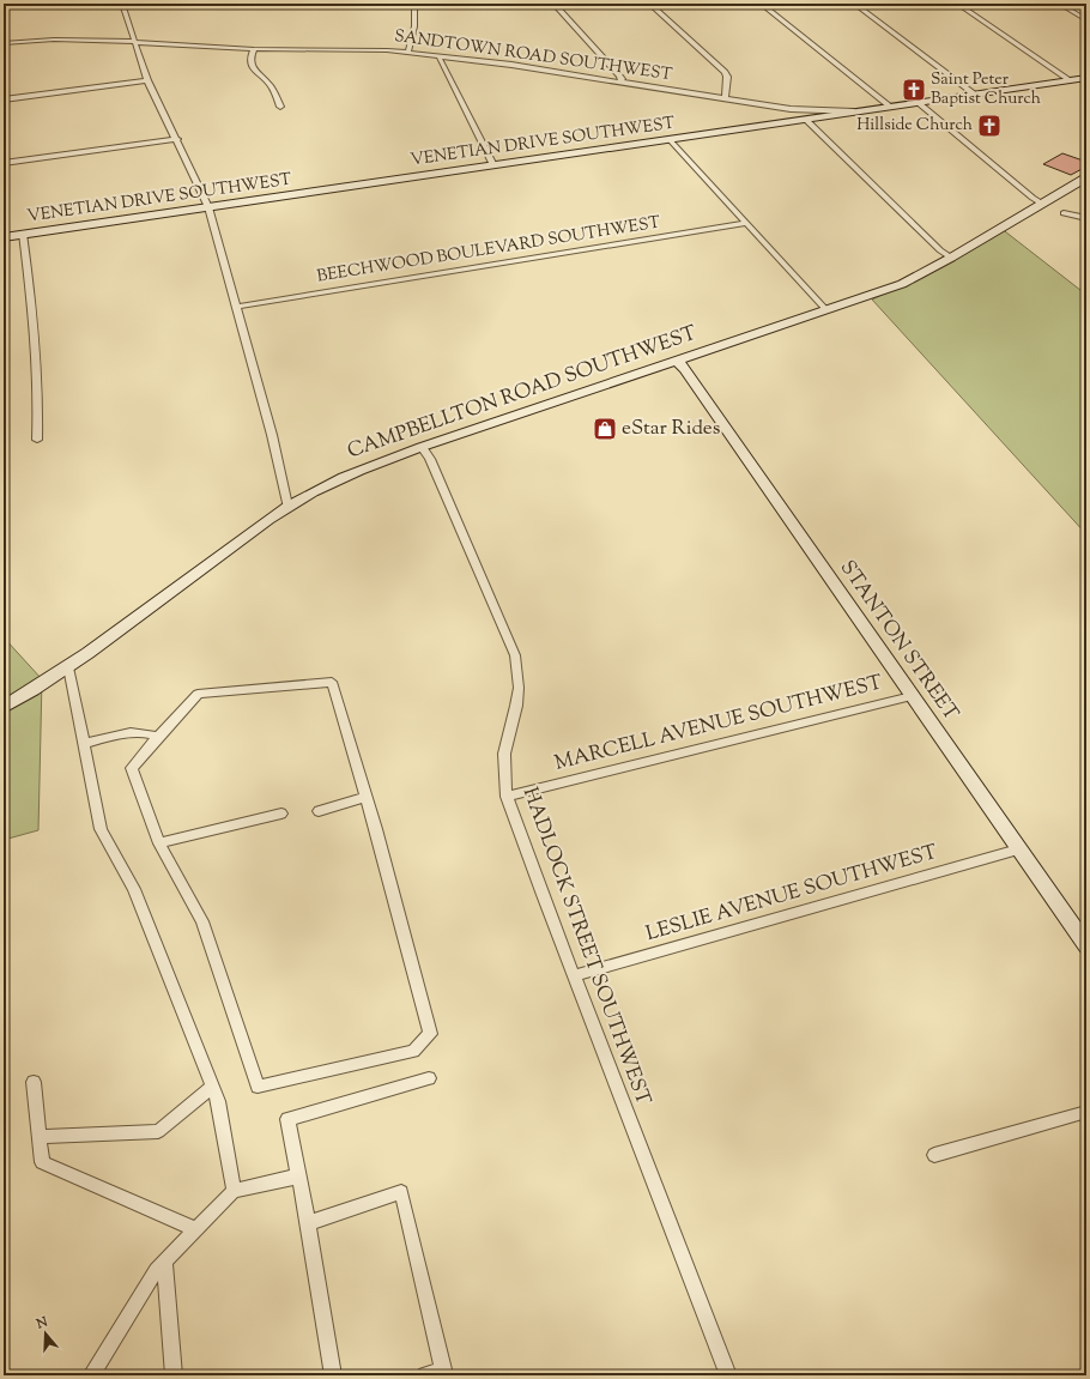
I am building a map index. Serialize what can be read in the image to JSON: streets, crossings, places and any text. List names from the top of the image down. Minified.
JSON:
{"streets":{"street":["SANDTOWN ROAD SOUTHWEST","VENETIAN DRIVE SOUTHWEST","BEECHWOOD BOULEVARD SOUTHWEST","CAMPBELLTON ROAD SOUTHWEST","STANTON STREET","MARCELL AVENUE SOUTHWEST","LESLIE AVENUE SOUTHWEST","HADLOCK STREET SOUTHWEST"]},"crossings":[["SANDTOWN ROAD SOUTHWEST","VENETIAN DRIVE SOUTHWEST"],["CAMPBELLTON ROAD SOUTHWEST","STANTON STREET"],["CAMPBELLTON ROAD SOUTHWEST","HADLOCK STREET SOUTHWEST"],["STANTON STREET","MARCELL AVENUE SOUTHWEST"],["STANTON STREET","LESLIE AVENUE SOUTHWEST"],["MARCELL AVENUE SOUTHWEST","HADLOCK STREET SOUTHWEST"],["LESLIE AVENUE SOUTHWEST","HADLOCK STREET SOUTHWEST"]],"places":{"church":["Saint Peter Baptist Church","Hillside Church"],"shop":["eStar Rides"]},"north":"top"}
